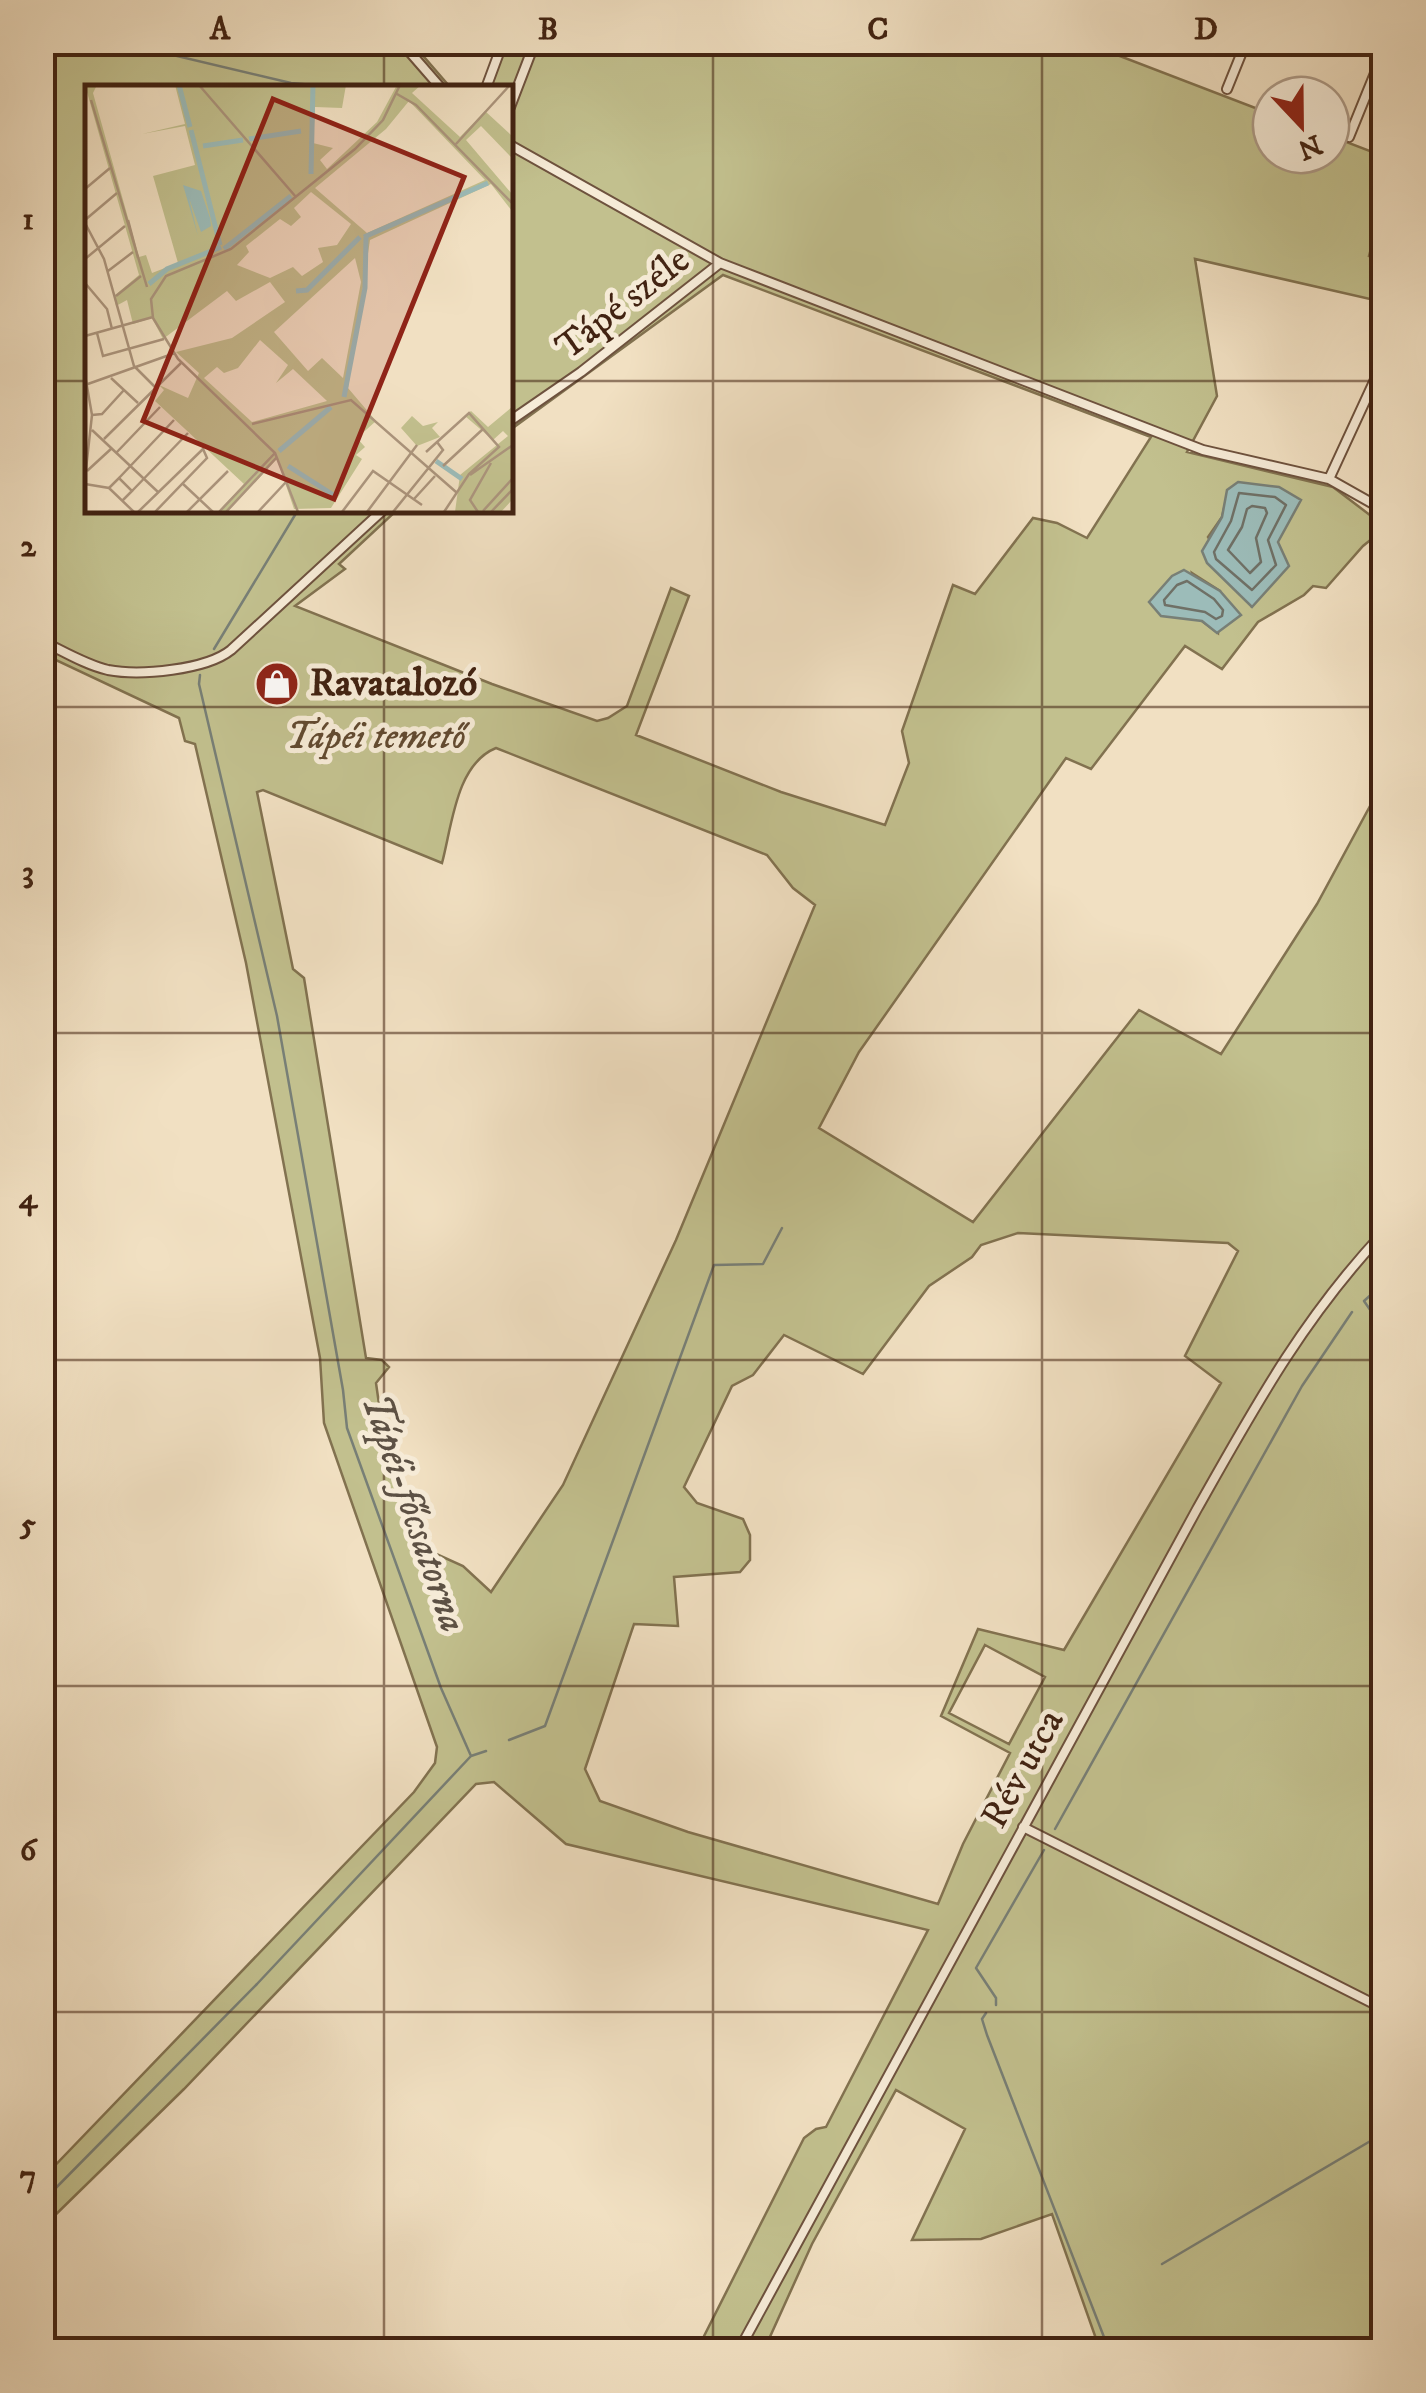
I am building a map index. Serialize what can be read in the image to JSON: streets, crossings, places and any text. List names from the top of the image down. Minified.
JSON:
{"streets":{"street":["Tápé széle","Rév utca"]},"water":["Tápéi-főcsatorna"],"parks":["Tápéi temető"],"places":{"shop":["Ravatalozó"]},"north":"bottom","grid":{"columns":["A","B","C","D"],"rows":["1","2","3","4","5","6","7"]}}
